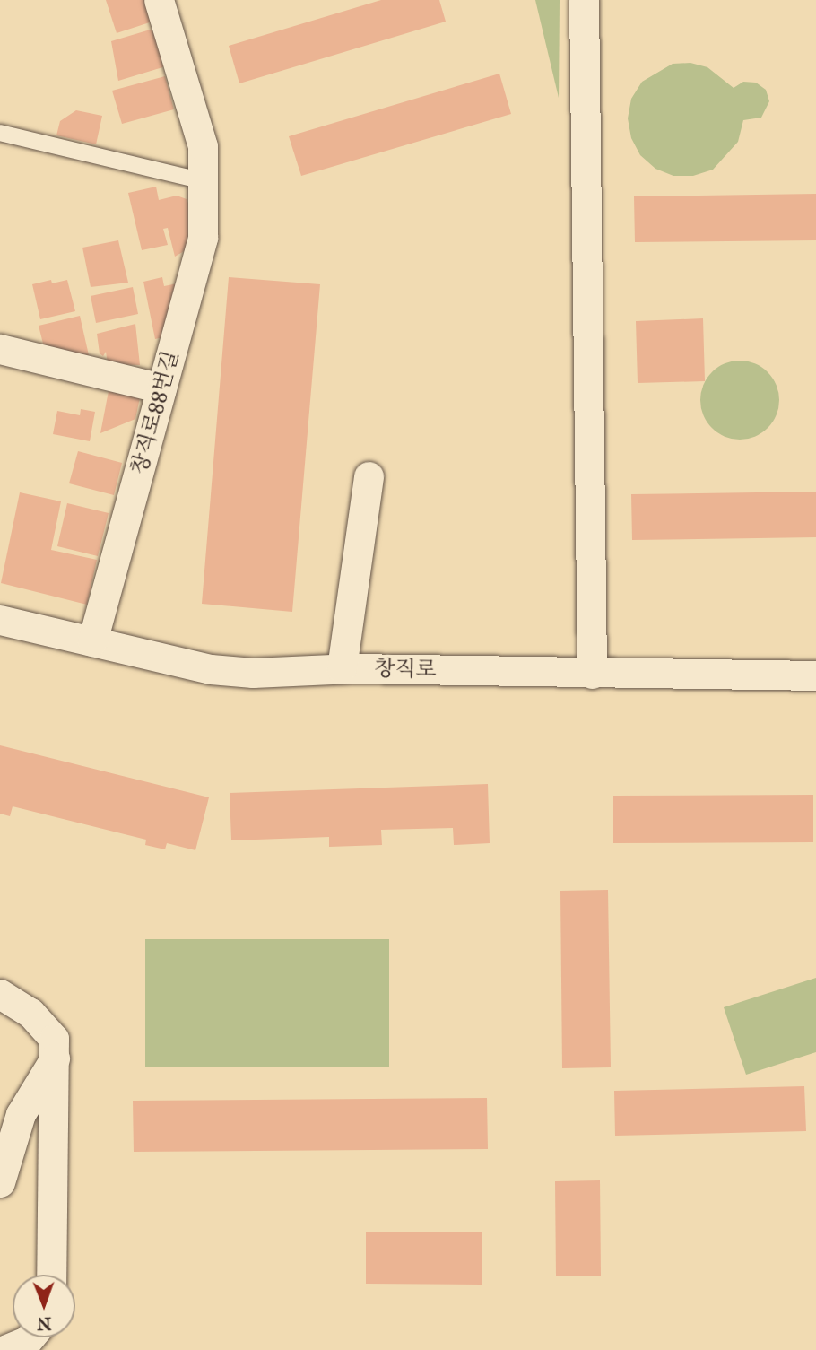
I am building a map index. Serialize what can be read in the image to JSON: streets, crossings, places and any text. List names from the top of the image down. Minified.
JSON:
{"streets":{"street":["창직로88번길","창직로"]},"crossings":[["창직로88번길","창직로"]],"north":"bottom"}
